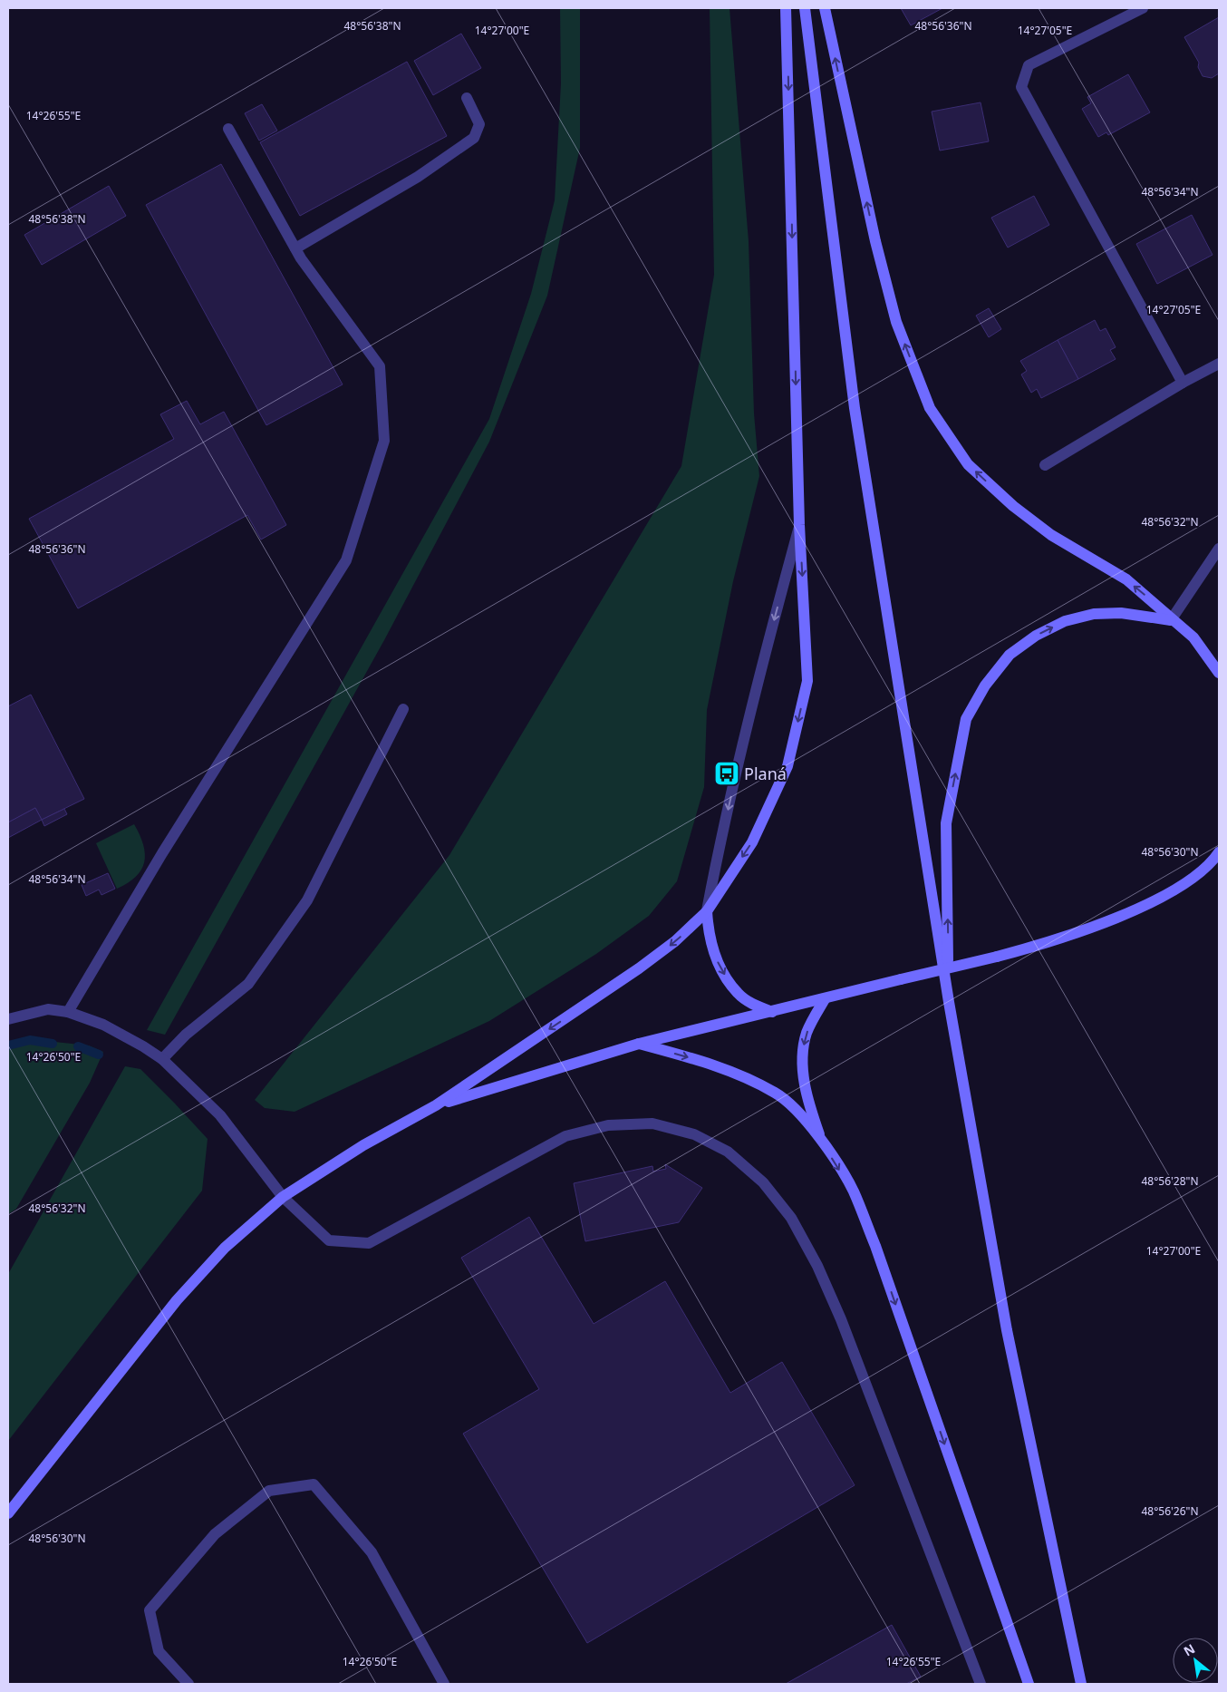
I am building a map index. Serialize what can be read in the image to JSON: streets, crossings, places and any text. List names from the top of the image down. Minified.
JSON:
{"places":{"bus stop":["Planá"]},"north":"top left","coordinates":["48°56'36\"N","48°56'38\"N","14°27'00\"E","14°27'05\"E","14°26'55\"E","48°56'34\"N","48°56'32\"N","48°56'30\"N","14°26'50\"E","48°56'28\"N","48°56'26\"N"]}
